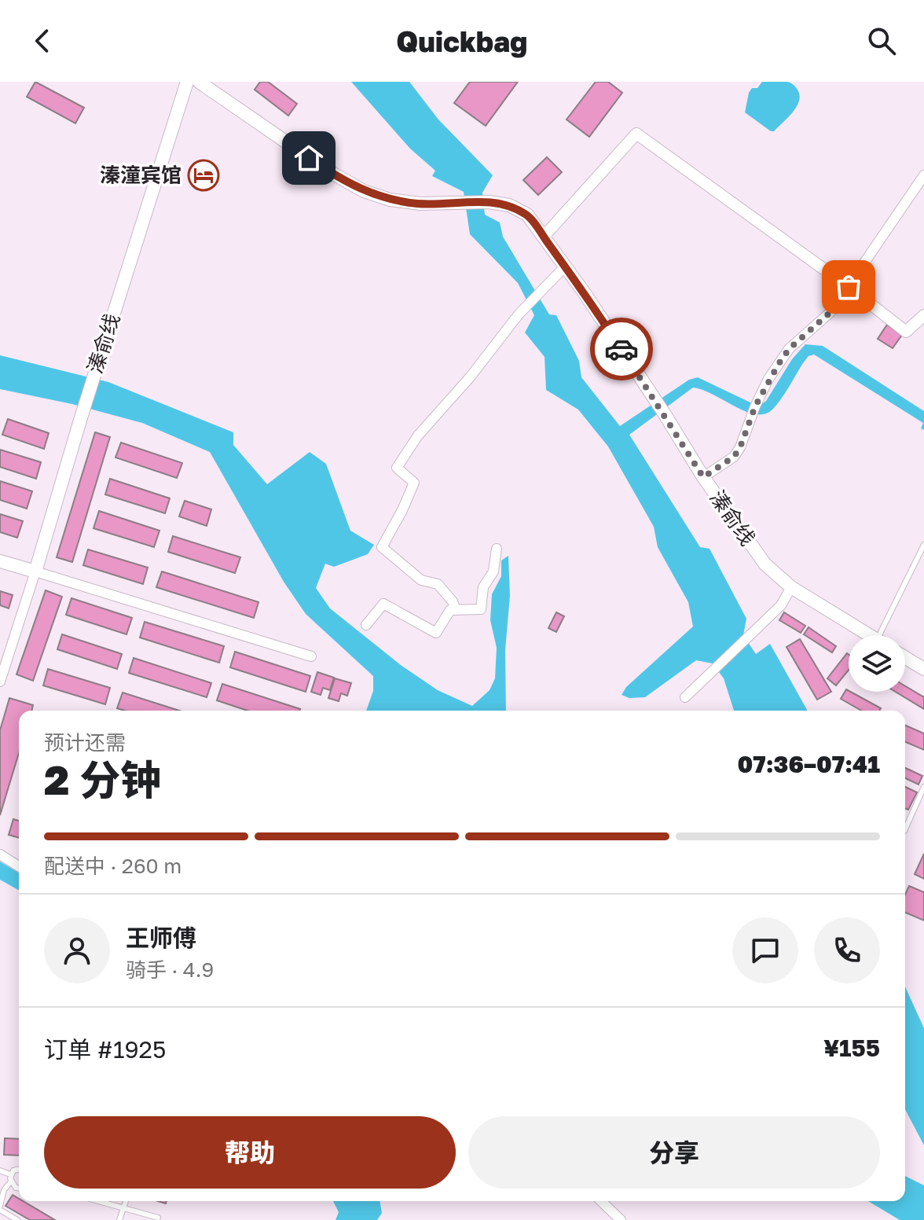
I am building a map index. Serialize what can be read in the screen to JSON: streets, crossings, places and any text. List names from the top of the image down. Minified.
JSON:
{"streets":{"main road":["溱俞线"]},"places":{"hotel":["溱潼宾馆"]},"page":{"header":"Quickbag","heading":["2 分钟","预计还需","07:36–07:41"],"panel":["王师傅","骑手 · 4.9","订单 #1925","¥155"],"bar":"配送中 · 260 m","buttons":["帮助","分享"]}}
